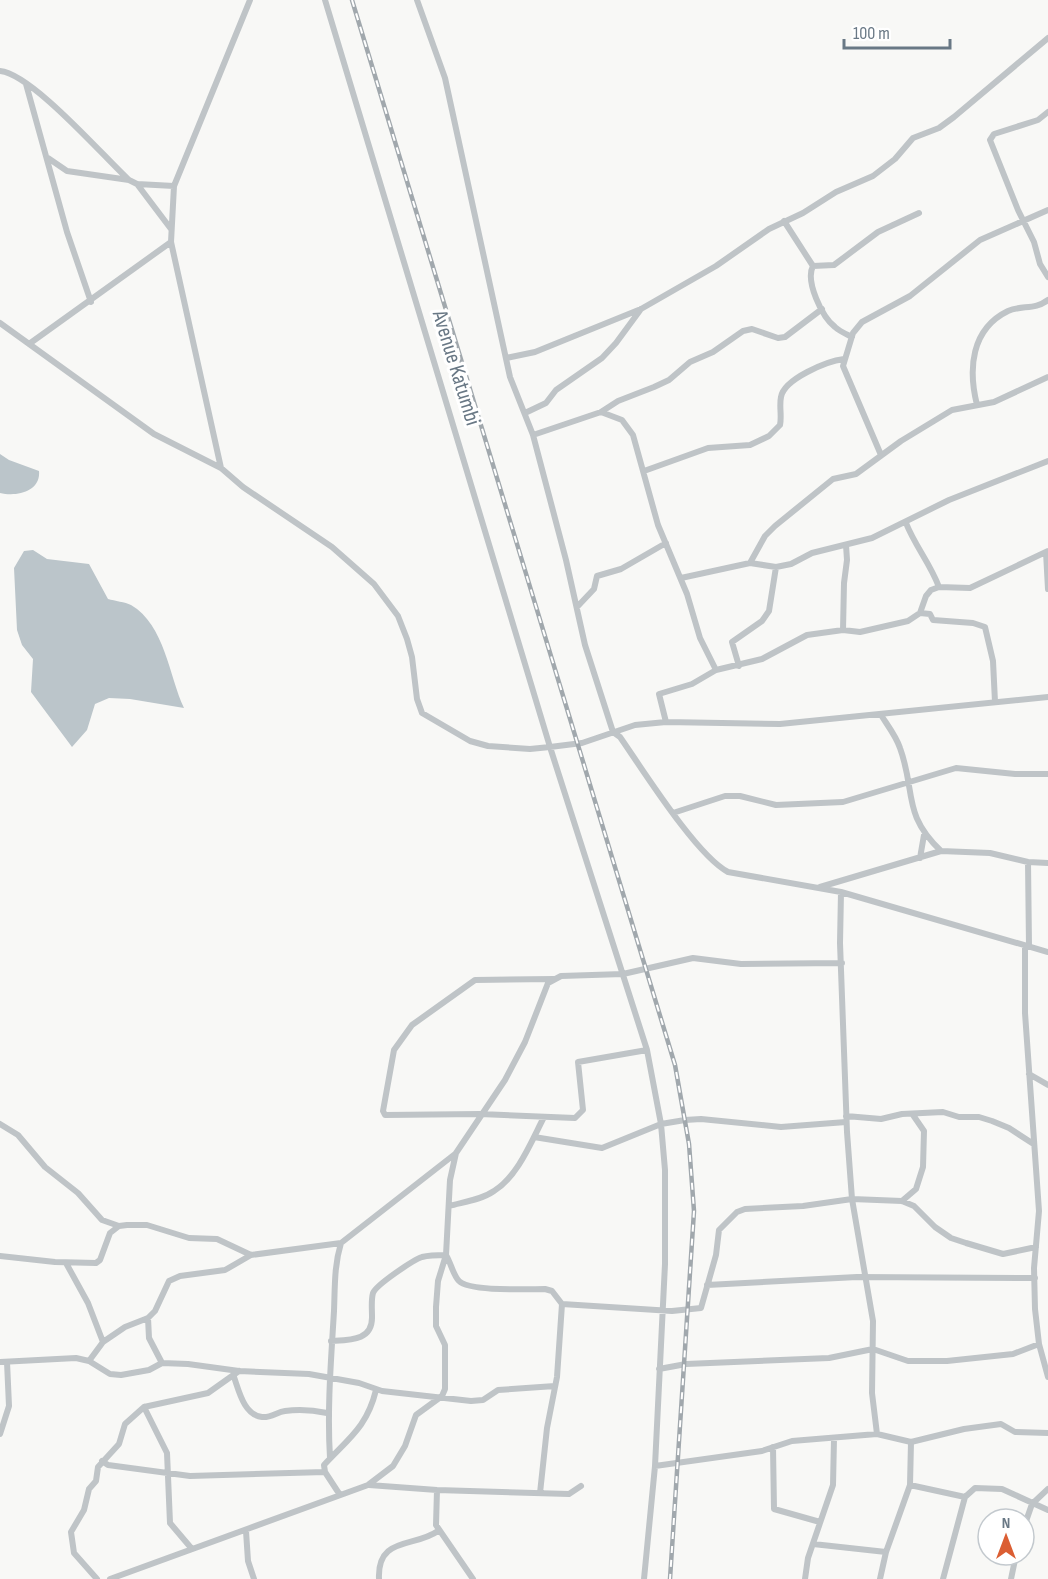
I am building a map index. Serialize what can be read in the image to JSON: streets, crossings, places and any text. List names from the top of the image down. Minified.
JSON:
{"streets":{"street":["Avenue Katumbi"]},"scale_bar":"100 m","north":"top"}
